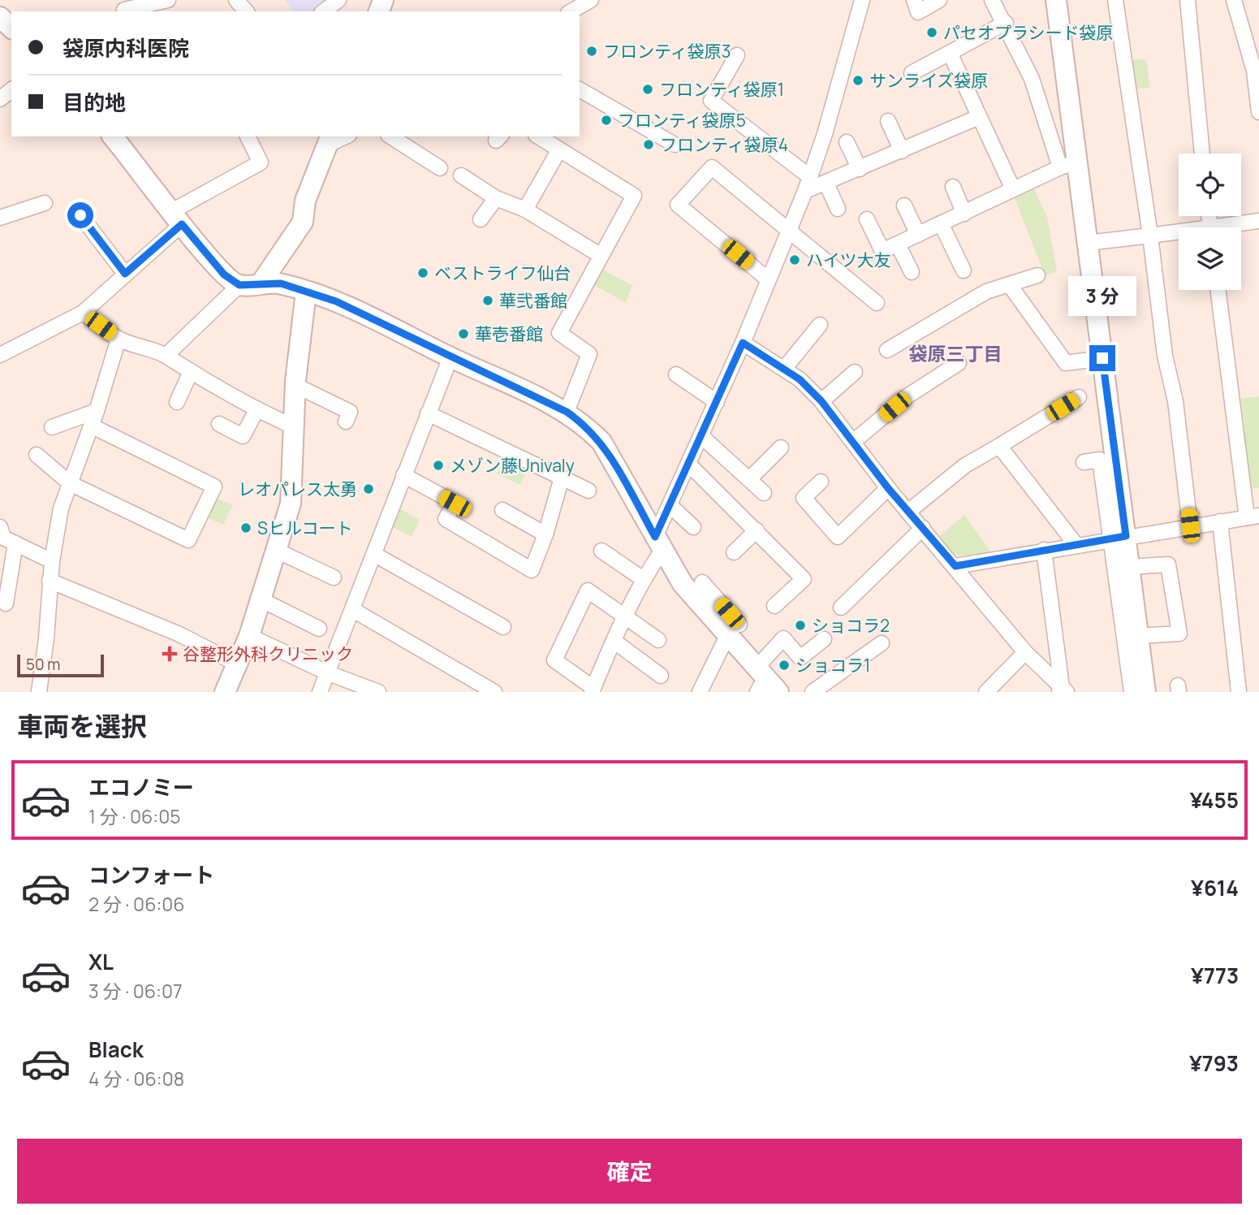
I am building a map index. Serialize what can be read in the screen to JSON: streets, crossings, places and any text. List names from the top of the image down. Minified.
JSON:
{"districts":["袋原三丁目"],"places":{"other":["パセオプラシード袋原","フロンティ袋原3","サンライズ袋原","フロンティ袋原1","フロンティ袋原5","フロンティ袋原4","ハイツ大友","ベストライフ仙台","華弐番館","華壱番館","メゾン藤Univaly","レオパレス太勇","Sヒルコート","ショコラ2","ショコラ1"],"health":["谷整形外科クリニック"]},"scale_bar":"50 m","page":{"banner":["袋原内科医院","目的地"],"bubble":"3 分","scale":"50 m","heading":"車両を選択","list":[{"name":"エコノミー","note":"1 分 · 06:05","value":"¥455"},{"name":"コンフォート","note":"2 分 · 06:06","value":"¥614"},{"name":"XL","note":"3 分 · 06:07","value":"¥773"},{"name":"Black","note":"4 分 · 06:08","value":"¥793"}],"buttons":"確定"}}
